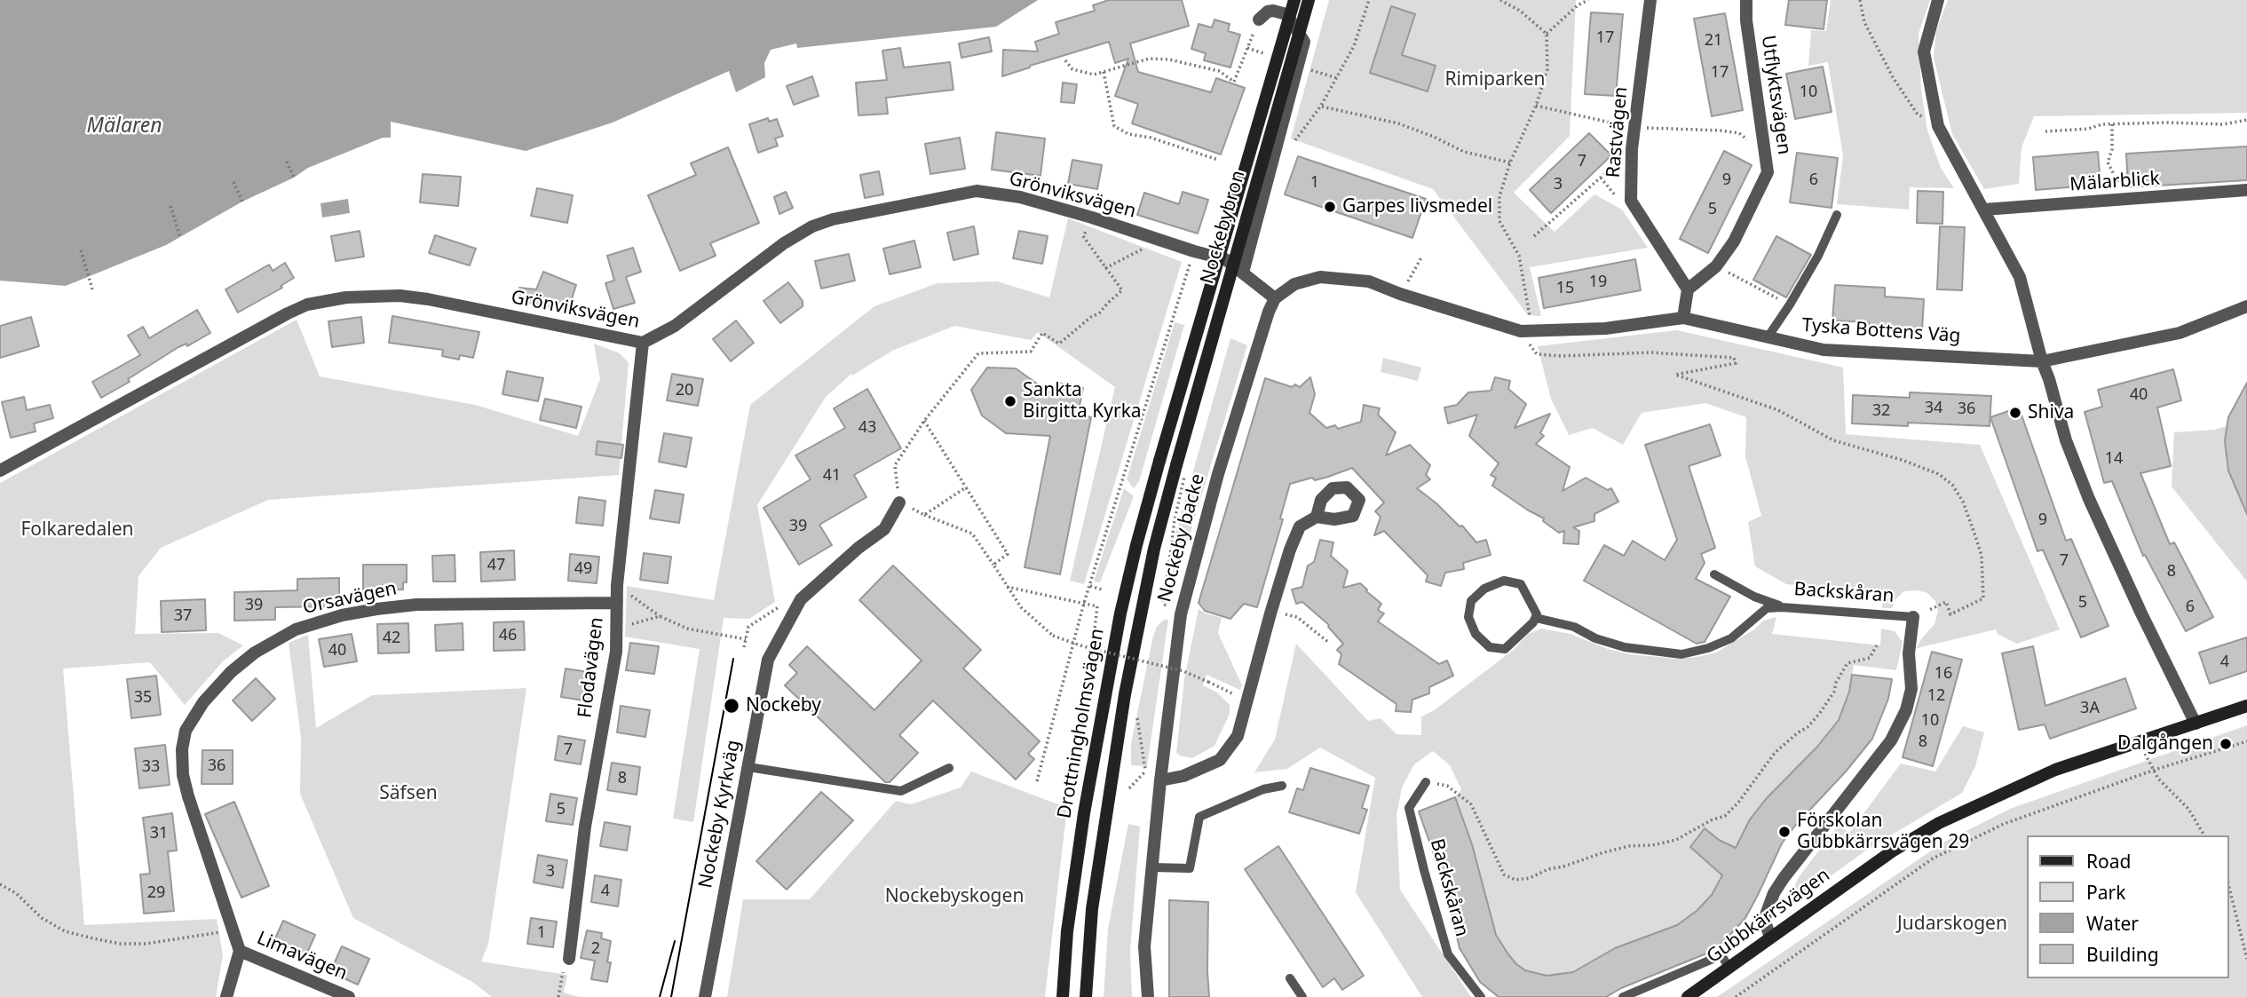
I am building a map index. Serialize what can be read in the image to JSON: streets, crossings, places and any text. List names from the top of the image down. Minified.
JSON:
{"streets":{"main road":["Nockebybron","Drottningholmsvägen","Gubbkärrsvägen"],"street":["Utflyktsvägen","Rastvägen","Mälarblick","Grönviksvägen","Tyska Bottens Väg","Nockeby backe","Backskåran","Orsavägen","Flodavägen","Nockeby Kyrkväg","Limavägen"]},"crossings":[["Utflyktsvägen","Rastvägen"],["Grönviksvägen","Tyska Bottens Väg"],["Grönviksvägen","Nockeby backe"],["Grönviksvägen","Flodavägen"],["Grönviksvägen","Drottningholmsvägen"],["Nockebybron","Drottningholmsvägen"],["Tyska Bottens Väg","Nockeby backe"],["Backskåran","Gubbkärrsvägen"],["Orsavägen","Flodavägen"],["Orsavägen","Limavägen"]],"water":["Mälaren"],"parks":["Rimiparken","Folkaredalen","Säfsen","Nockebyskogen","Judarskogen"],"places":["Garpes livsmedel","Sankta Birgitta Kyrka","Shiva","Nockeby","Dalgången","Förskolan Gubbkärrsvägen 29"],"house_numbers":["17","21","17","10","7","9","6","1","3","5","19","15","20","40","34","36","32","43","14","41","9","39","7","47","49","8","5","39","6","37","46","42","40","4","16","12","35","3A","10","8","7","36","33","8","5","31","3","4","29","1","2"],"legend":["Road","Park","Water","Building"]}
